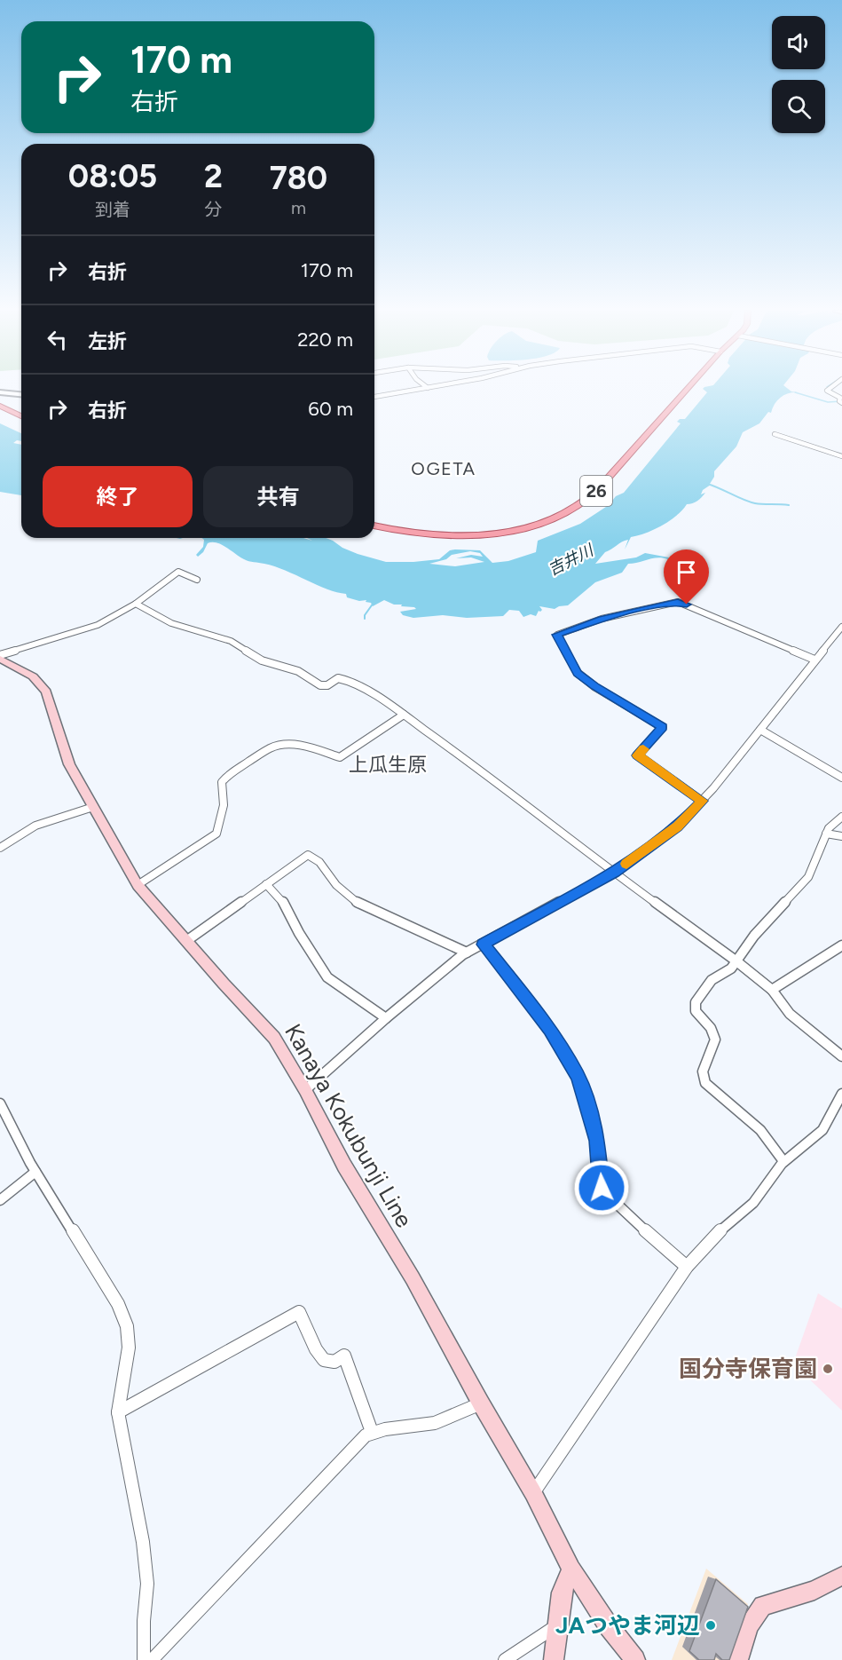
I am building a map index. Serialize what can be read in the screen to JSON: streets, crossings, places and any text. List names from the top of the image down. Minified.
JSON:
{"streets":{"main road":["26","Kanaya Kokubunji Line"]},"districts":["OGETA","上瓜生原"],"water":["吉井川"],"places":["国分寺保育園","JAつやま河辺"],"page":{"turn":["170 m","右折"],"eta":["08:05","到着","2","分","780","m"],"list":[{"name":"右折","value":"170 m"},{"name":"左折","value":"220 m"},{"name":"右折","value":"60 m"}],"buttons":["終了","共有"]}}
